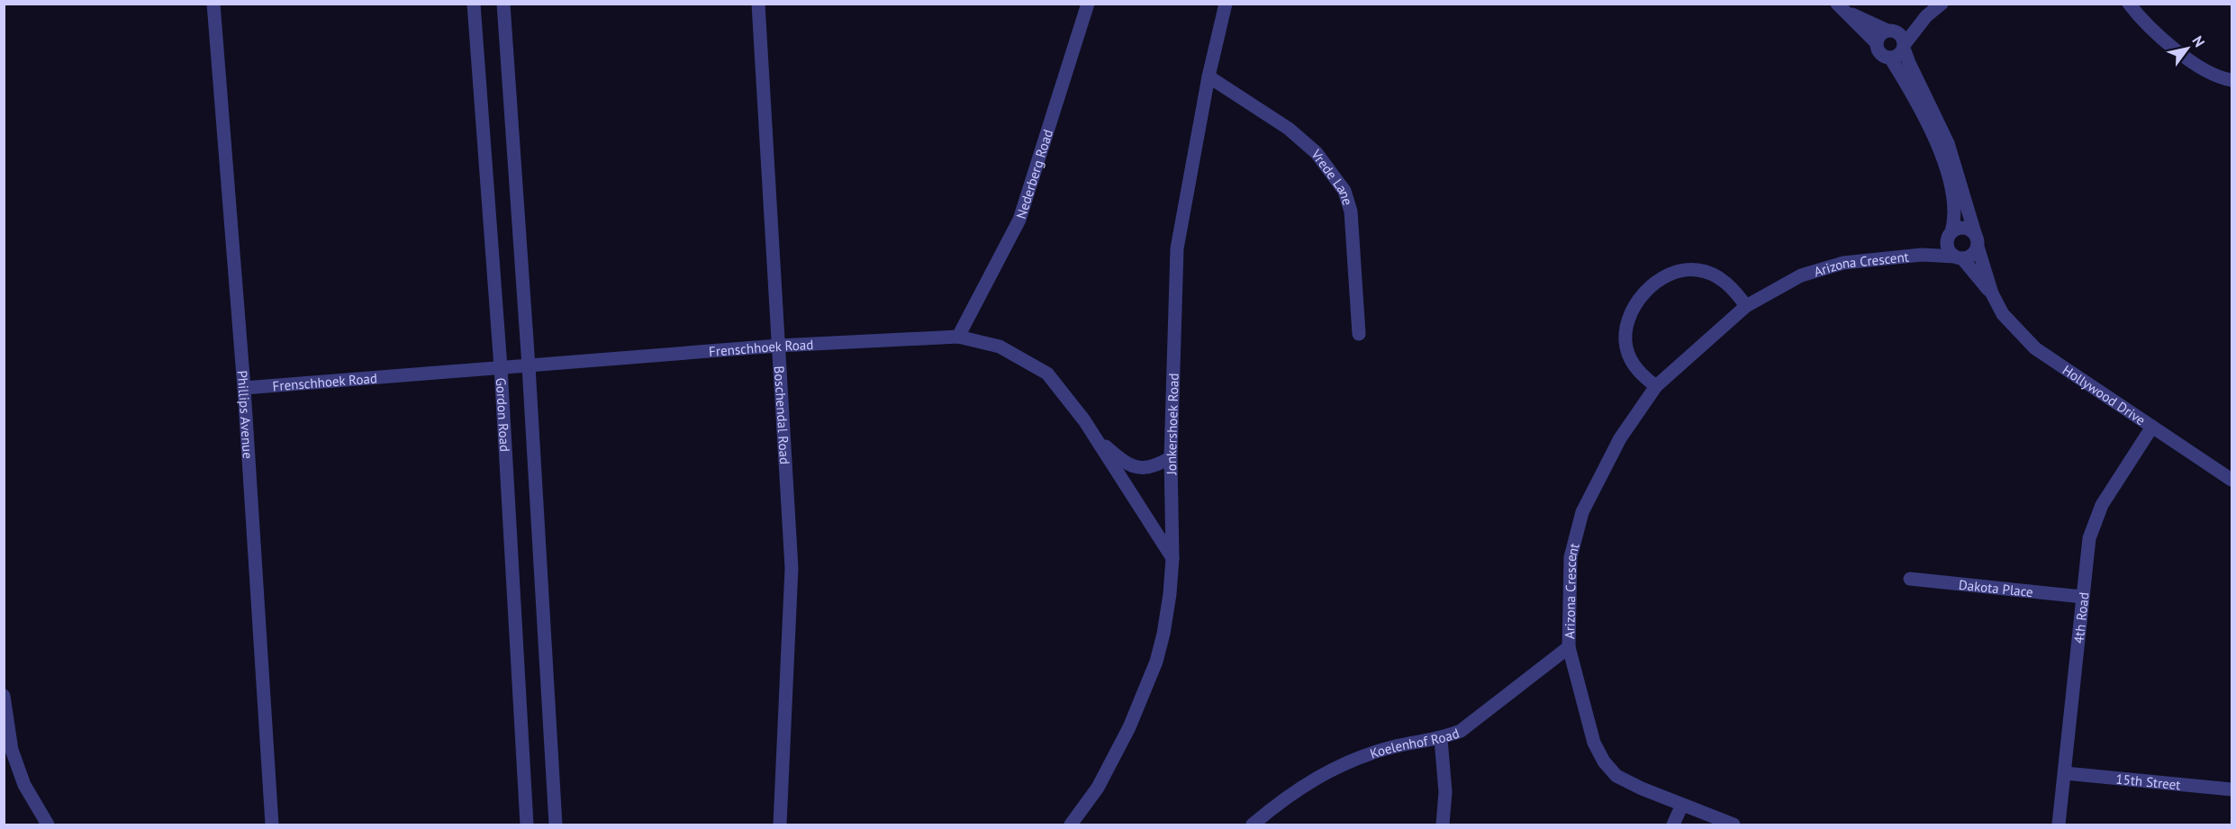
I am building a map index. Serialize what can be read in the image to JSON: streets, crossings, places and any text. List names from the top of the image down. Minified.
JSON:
{"streets":{"street":["Nederberg Road","Vrede Lane","Arizona Crescent","Frenschhoek Road","Hollywood Drive","Phillips Avenue","Gordon Road","Boschendal Road","Jonkershoek Road","Dakota Place","4th Road","Koelenhof Road","15th Street"]},"crossings":[["Nederberg Road","Frenschhoek Road"],["Vrede Lane","Jonkershoek Road"],["Arizona Crescent","Hollywood Drive"],["Arizona Crescent","Koelenhof Road"],["Frenschhoek Road","Phillips Avenue"],["Frenschhoek Road","Gordon Road"],["Frenschhoek Road","Boschendal Road"],["Frenschhoek Road","Jonkershoek Road"],["Hollywood Drive","4th Road"],["Dakota Place","4th Road"],["4th Road","15th Street"]],"north":"top right"}
